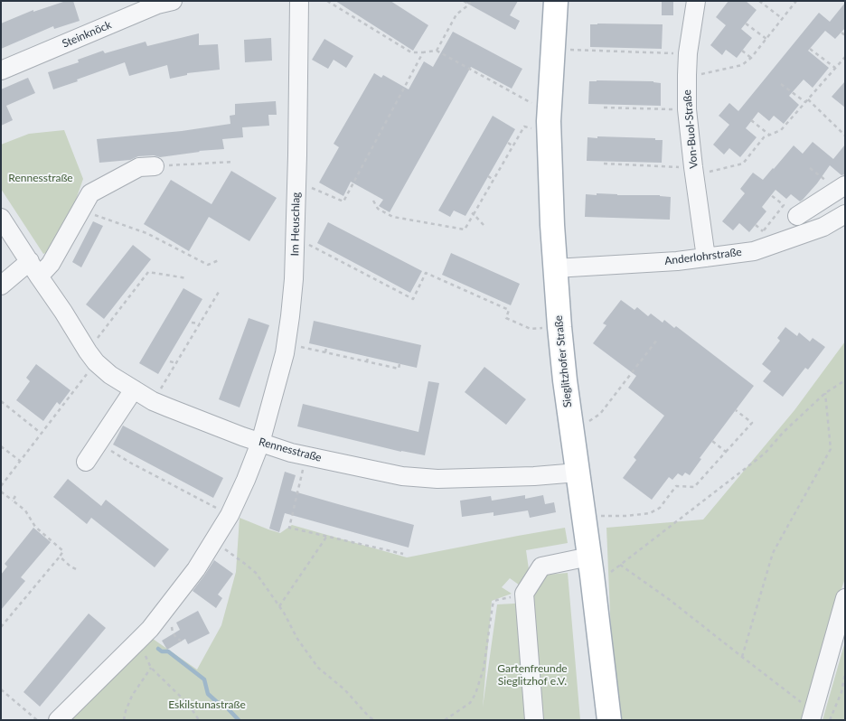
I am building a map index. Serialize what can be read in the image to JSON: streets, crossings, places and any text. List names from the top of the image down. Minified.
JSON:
{"streets":{"main road":["Sieglitzhofer Straße"],"street":["Steinknöck","Von-Buol-Straße","Im Heuschlag","Anderlohrstraße","Rennesstraße"]},"crossings":[["Von-Buol-Straße","Anderlohrstraße"],["Im Heuschlag","Rennesstraße"],["Anderlohrstraße","Sieglitzhofer Straße"],["Sieglitzhofer Straße","Rennesstraße"]],"parks":["Rennesstraße","Gartenfreunde Sieglitzhof e.V.","Eskilstunastraße"]}
